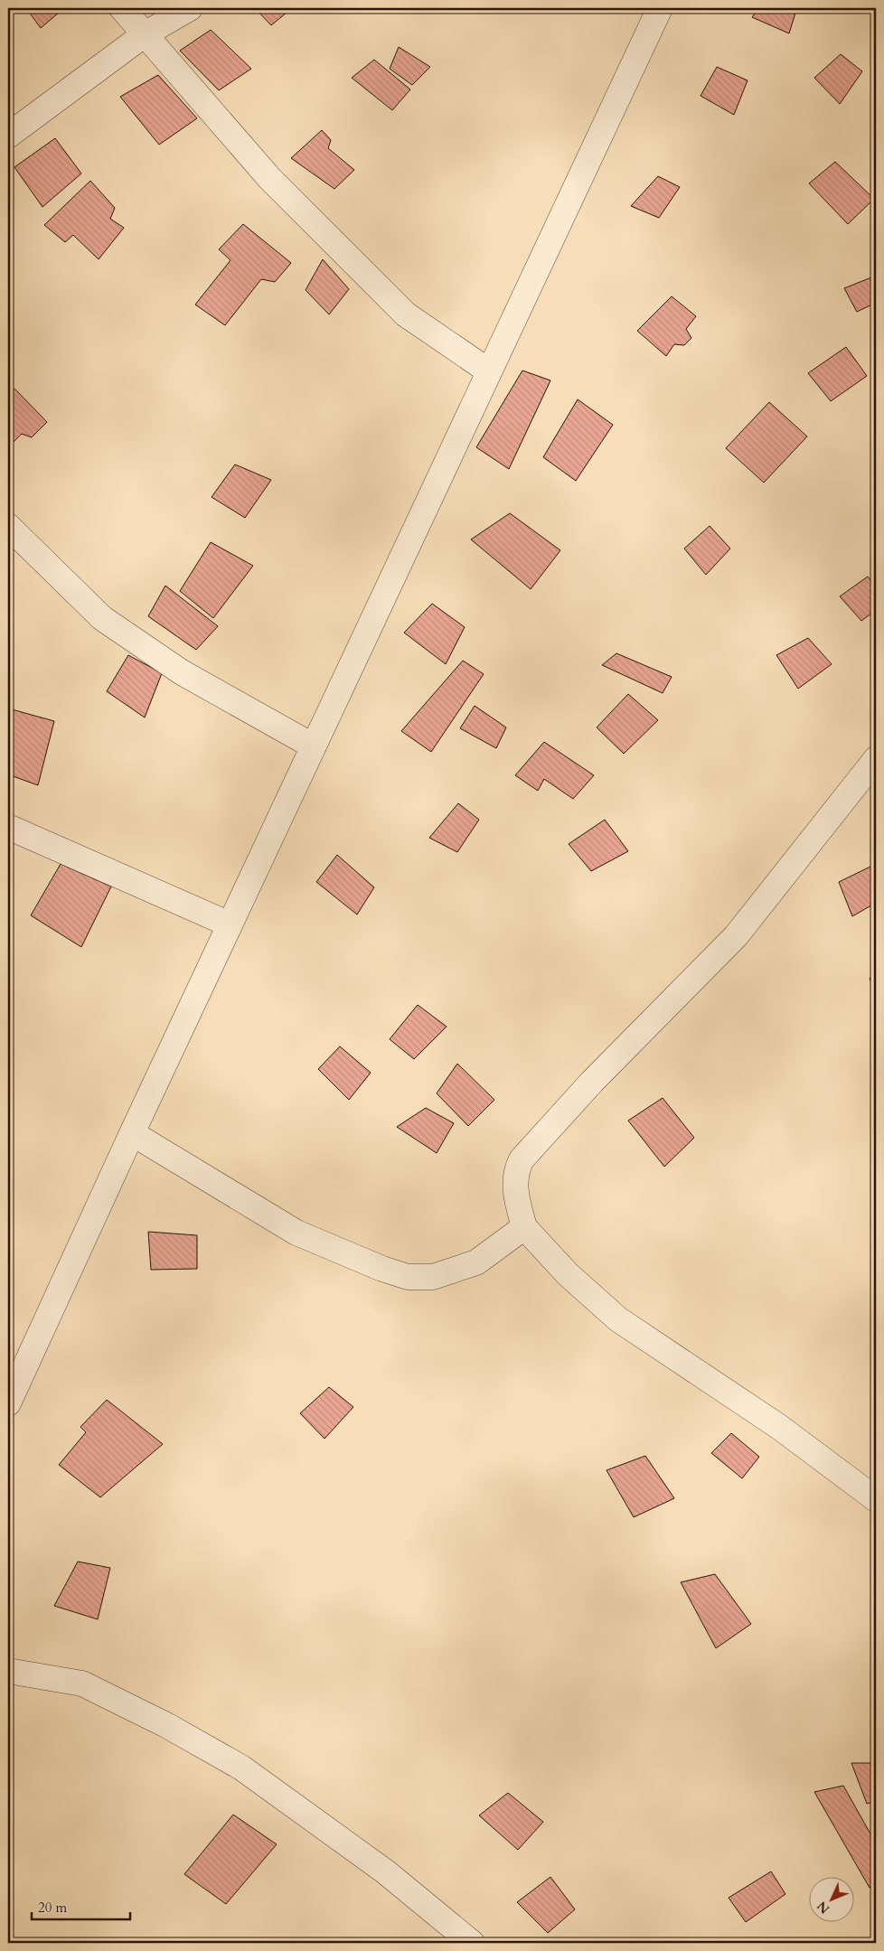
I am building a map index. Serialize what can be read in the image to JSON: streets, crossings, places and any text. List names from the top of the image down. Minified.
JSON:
{"scale_bar":"20 m","north":"bottom left"}
